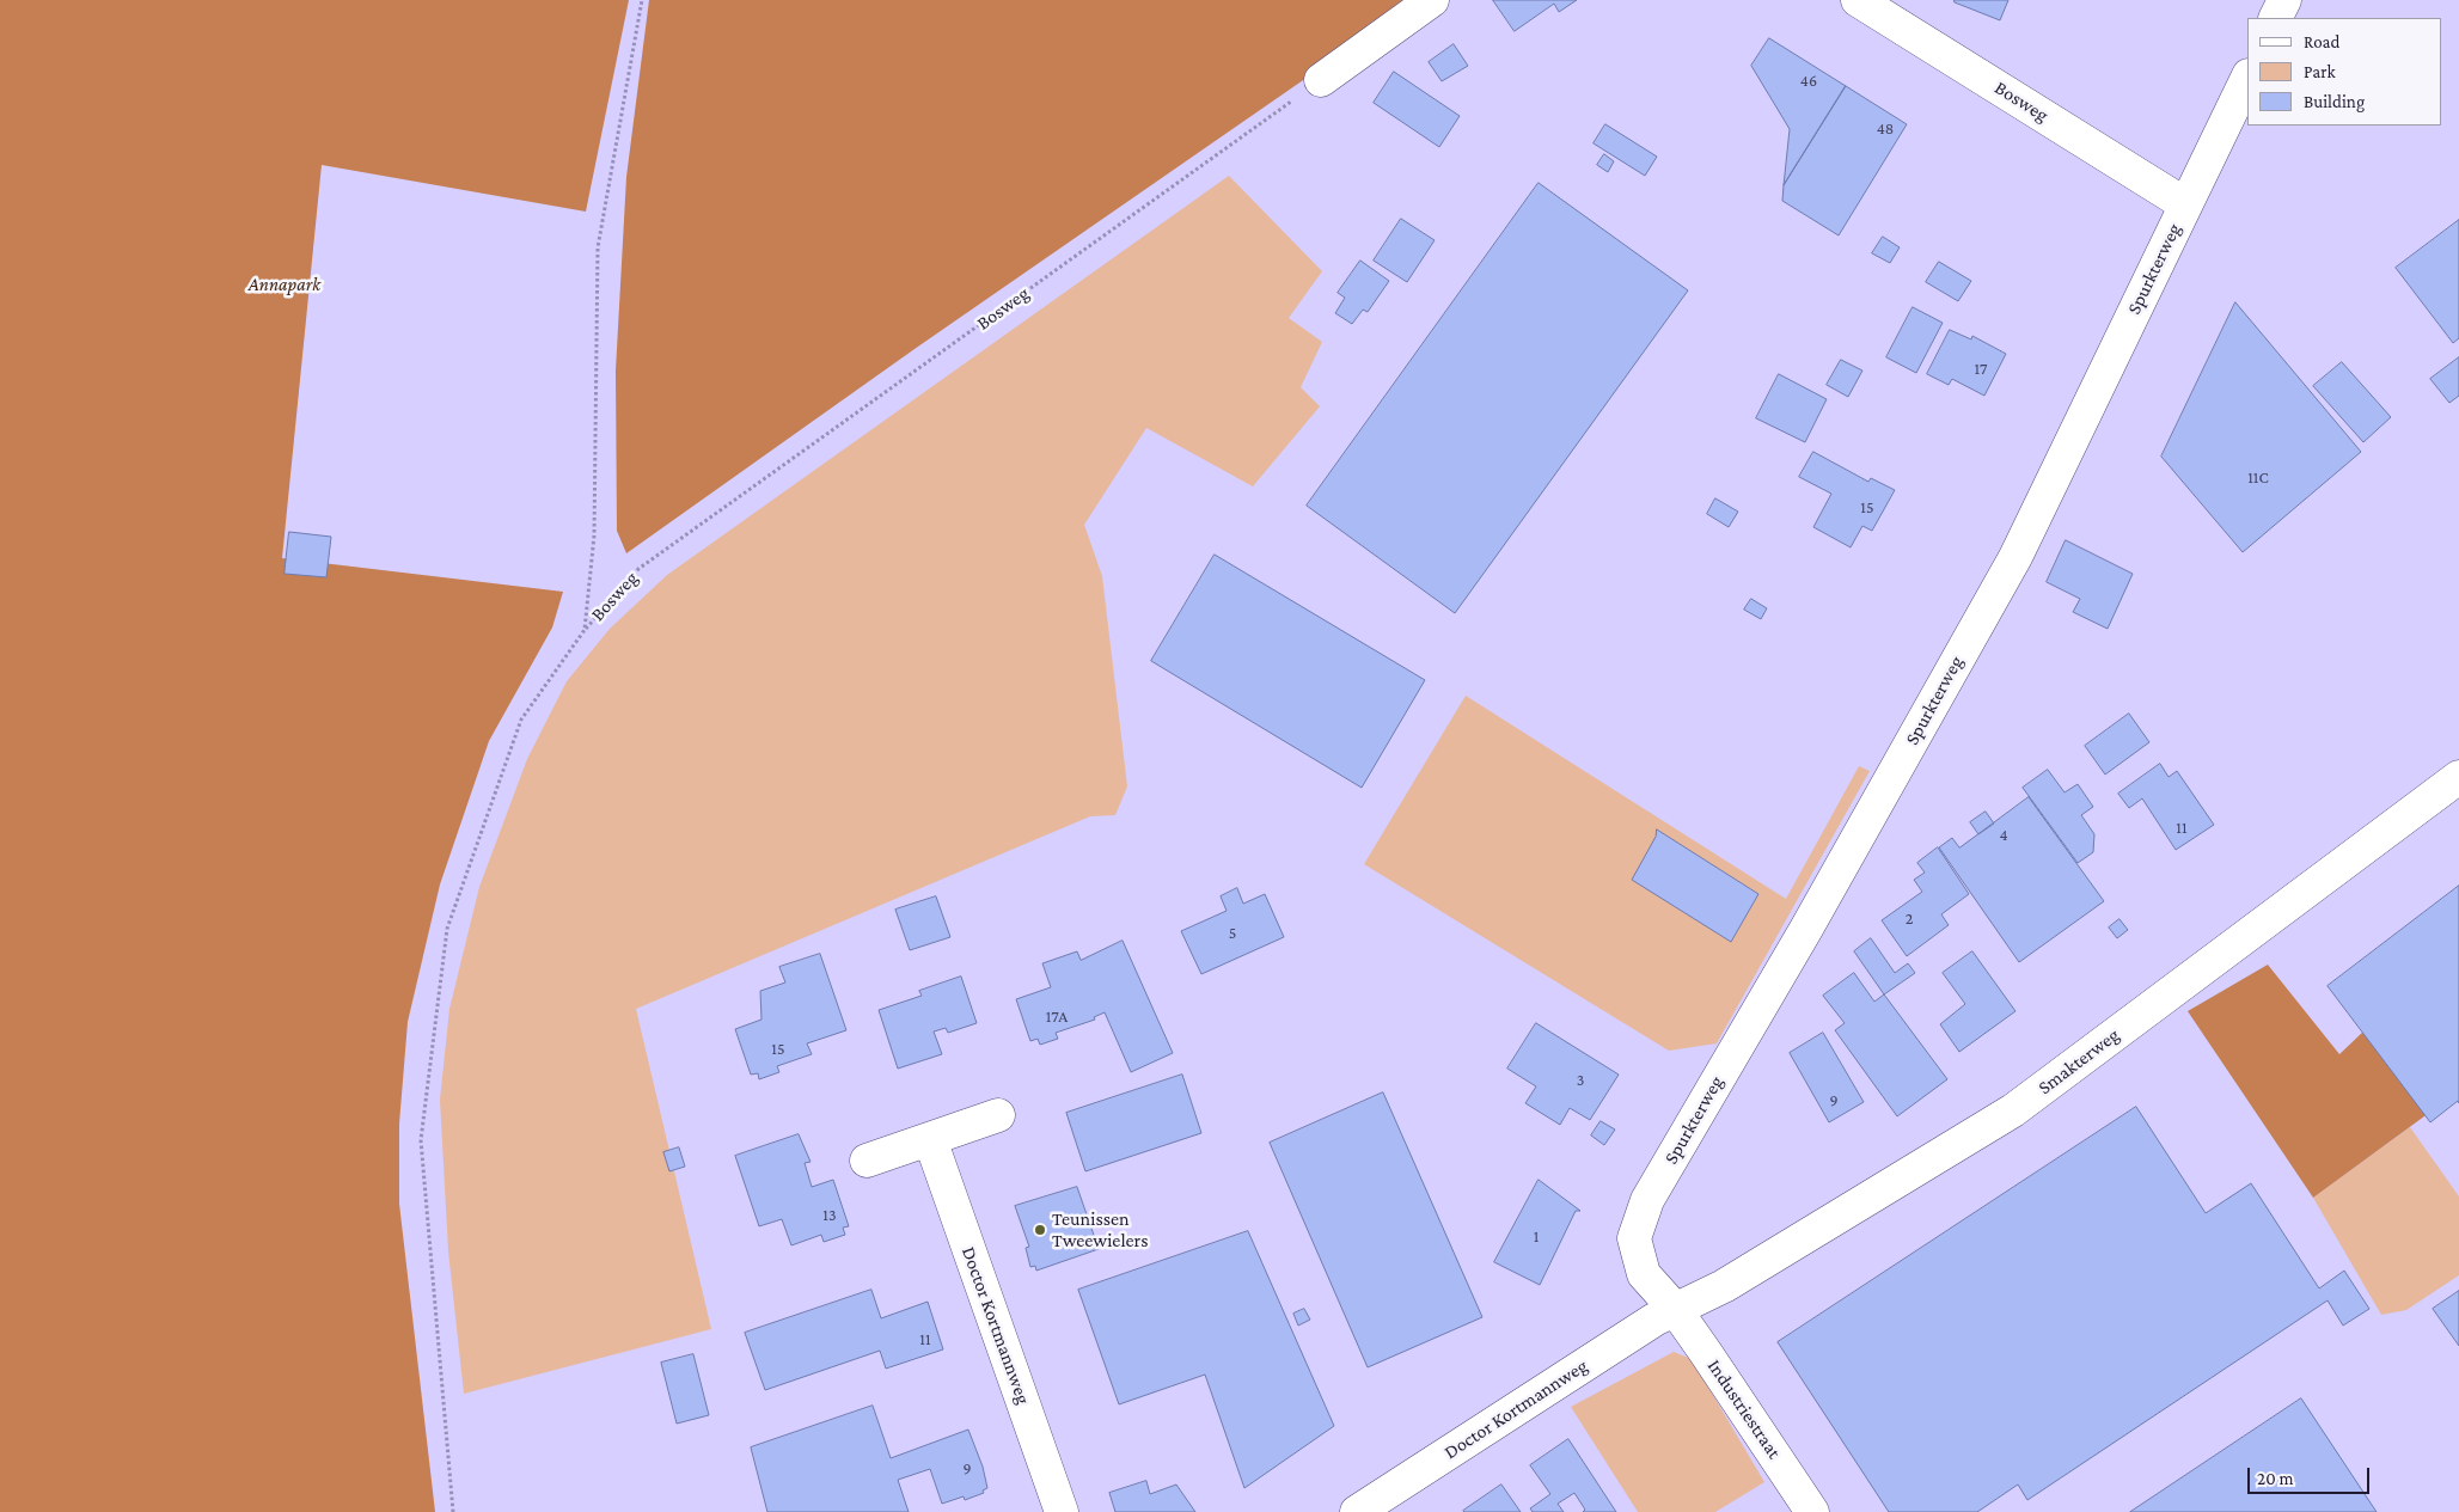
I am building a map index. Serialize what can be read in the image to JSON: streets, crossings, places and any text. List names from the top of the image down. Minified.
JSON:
{"streets":{"street":["Bosweg","Spurkterweg","Smakterweg","Doctor Kortmannweg","Industriestraat"]},"crossings":[["Bosweg","Spurkterweg"],["Spurkterweg","Smakterweg"],["Spurkterweg","Doctor Kortmannweg"],["Spurkterweg","Industriestraat"],["Smakterweg","Doctor Kortmannweg"],["Smakterweg","Industriestraat"],["Doctor Kortmannweg","Industriestraat"]],"parks":["Annapark"],"places":["Teunissen Tweewielers"],"house_numbers":["46","48","17","11C","15","11","4","2","5","17A","15","3","9","13","1","11","9"],"legend":["Road","Park","Building"],"scale_bar":"20 m"}
